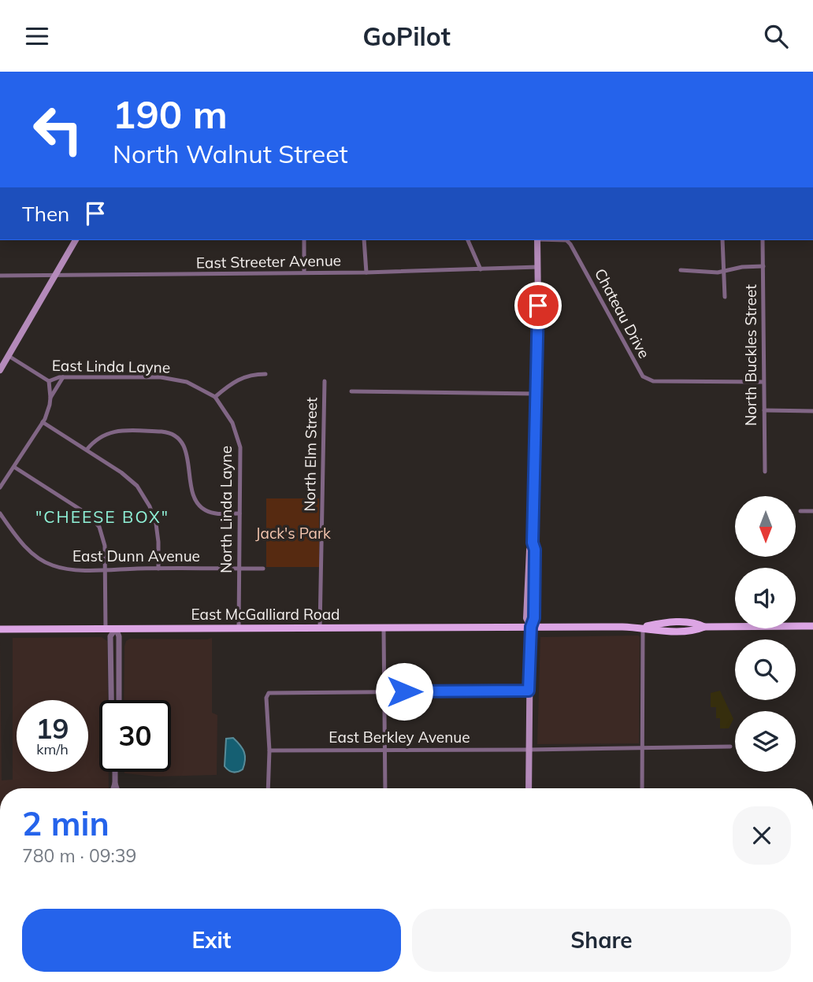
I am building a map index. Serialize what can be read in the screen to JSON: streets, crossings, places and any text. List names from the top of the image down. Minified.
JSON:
{"streets":{"main road":["East McGalliard Road"],"street":["East Streeter Avenue","Chateau Drive","North Buckles Street","East Linda Layne","North Elm Street","North Linda Layne","East Dunn Avenue","East Berkley Avenue"]},"crossings":[["Chateau Drive","North Buckles Street"],["East Linda Layne","North Linda Layne"],["North Elm Street","East McGalliard Road"],["North Linda Layne","East Dunn Avenue"],["North Linda Layne","East McGalliard Road"]],"districts":["\"CHEESE BOX\""],"parks":["Jack's Park"],"north":"bottom","page":{"header":"GoPilot","turn":["190 m","North Walnut Street"],"then":"Then","speed":"19 km/h","limit":"30","heading":["2 min","780 m · 09:39"],"buttons":["Exit","Share"]}}
